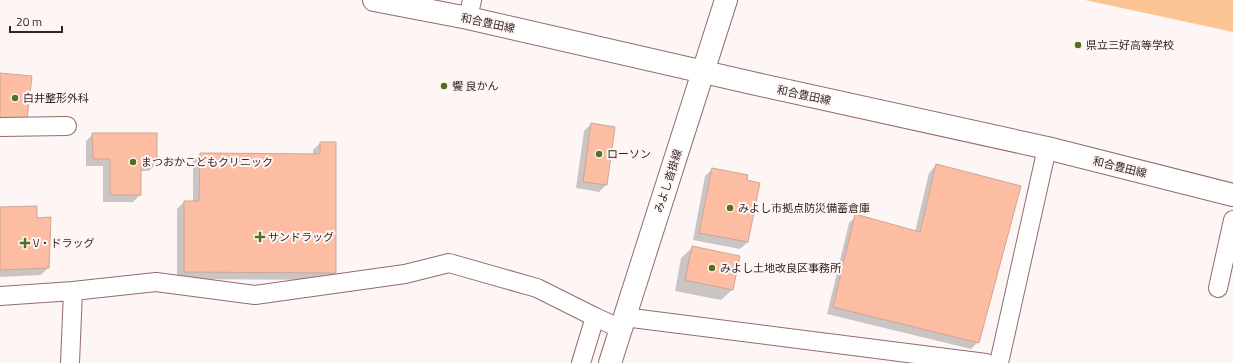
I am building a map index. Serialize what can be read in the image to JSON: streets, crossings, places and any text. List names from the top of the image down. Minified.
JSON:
{"streets":{"main road":["和合豊田線","みよし沓掛線"]},"crossings":[["和合豊田線","みよし沓掛線"]],"places":{"other":["県立三好高等学校","饗 良かん","白井整形外科","ローソン","まつおかこどもクリニック","みよし市拠点防災備蓄倉庫","みよし土地改良区事務所"],"health":["サンドラッグ","V・ドラッグ"]},"scale_bar":"20 m"}
